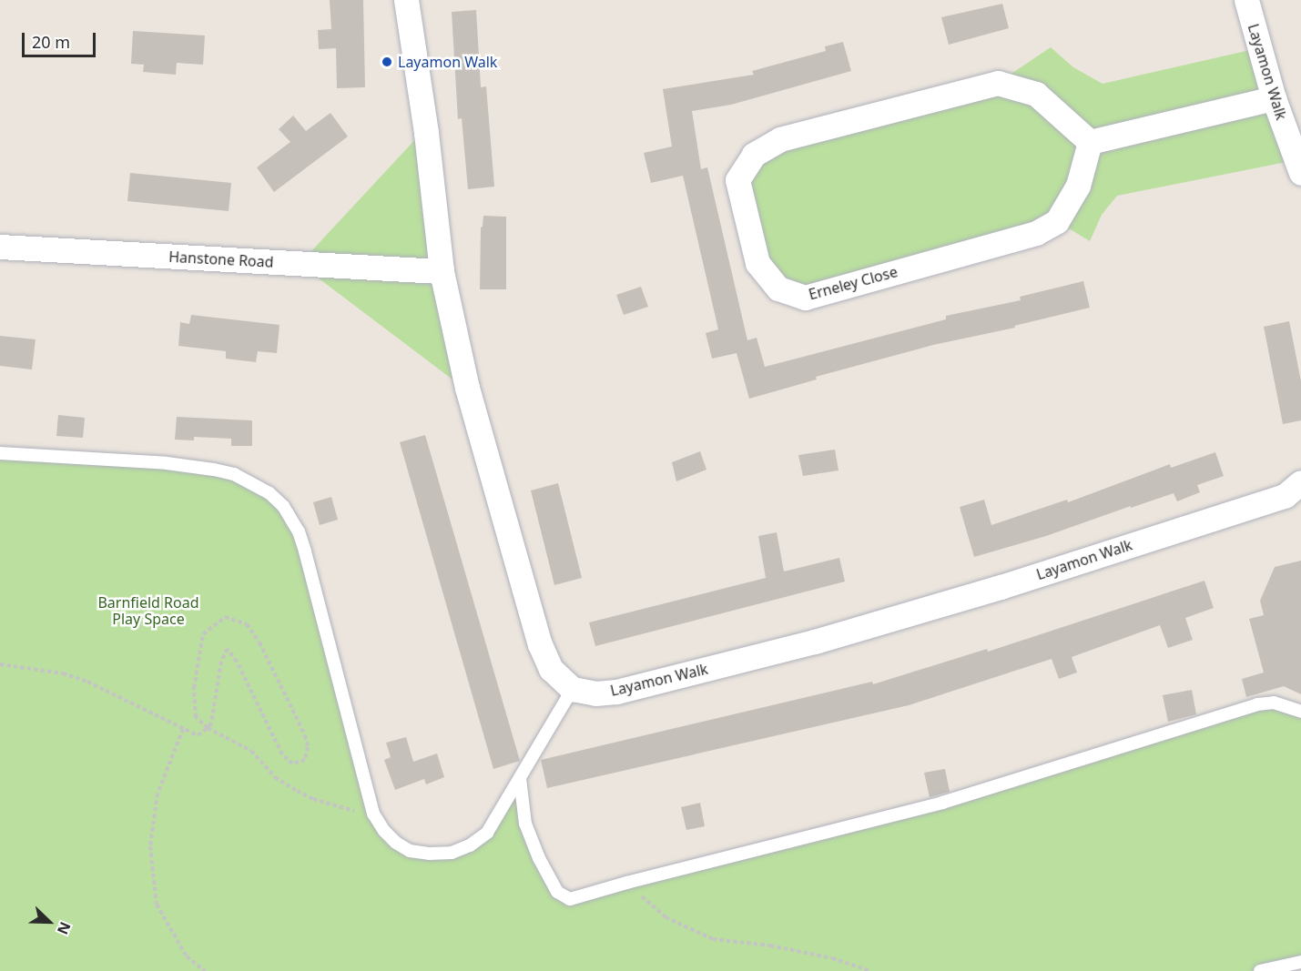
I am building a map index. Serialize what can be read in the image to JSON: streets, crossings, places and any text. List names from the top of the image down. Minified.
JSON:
{"streets":{"street":["Layamon Walk","Hanstone Road","Erneley Close"]},"parks":["Barnfield Road Play Space"],"places":["Layamon Walk"],"scale_bar":"20 m","north":"bottom right"}
